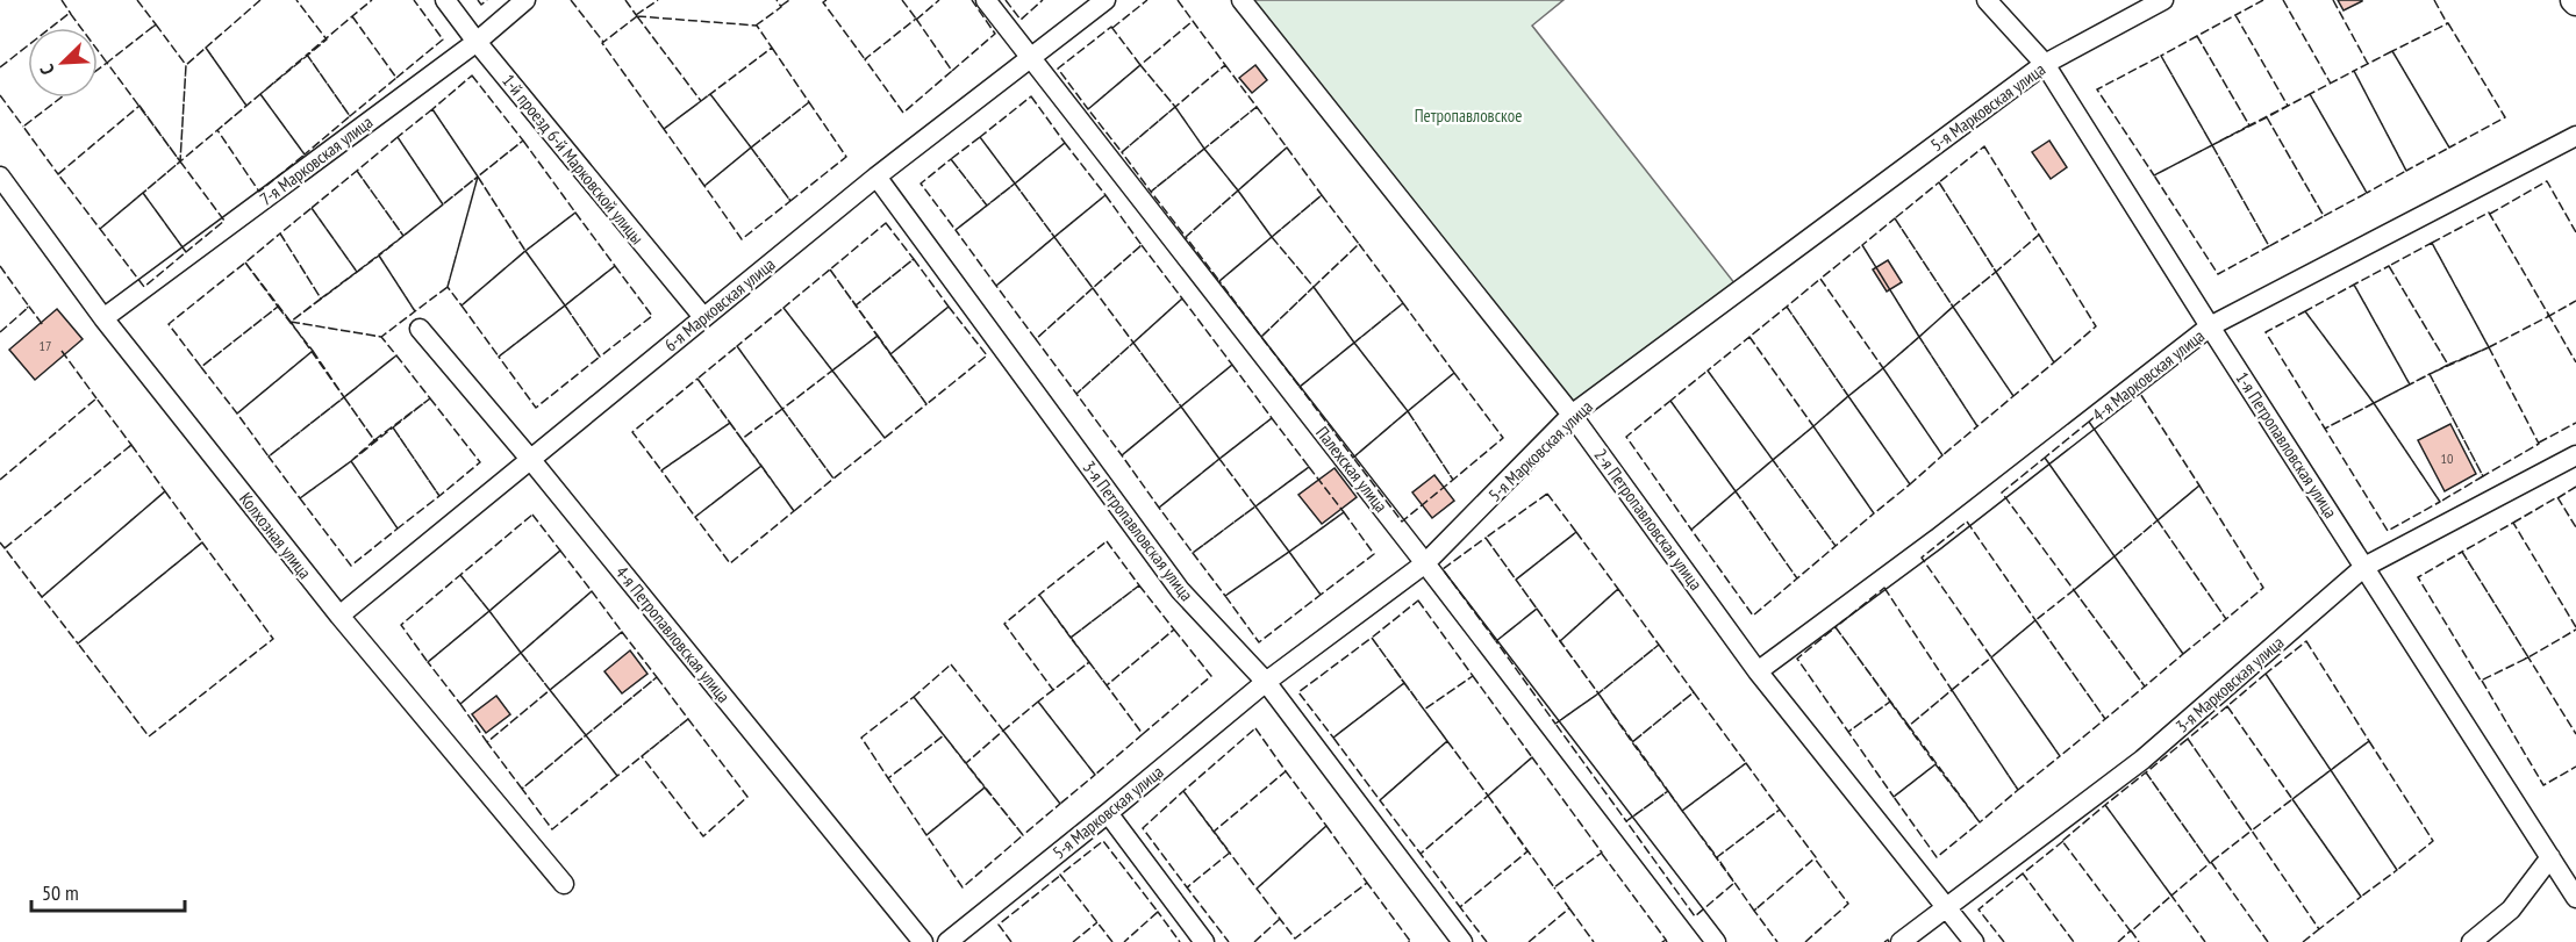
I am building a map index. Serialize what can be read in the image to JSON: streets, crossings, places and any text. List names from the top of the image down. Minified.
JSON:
{"streets":{"street":["5-я Марковская улица","1-й проезд 6-й Марковской улицы","7-я Марковская улица","6-я Марковская улица","4-я Марковская улица","1-я Петропавловская улица","Палехская улица","2-я Петропавловская улица","3-я Петропавловская улица","Колхозная улица","4-я Петропавловская улица","3-я Марковская улица"]},"crossings":[["5-я Марковская улица","1-я Петропавловская улица"],["5-я Марковская улица","Палехская улица"],["5-я Марковская улица","2-я Петропавловская улица"],["5-я Марковская улица","3-я Петропавловская улица"],["1-й проезд 6-й Марковской улицы","7-я Марковская улица"],["1-й проезд 6-й Марковской улицы","6-я Марковская улица"],["7-я Марковская улица","Колхозная улица"],["6-я Марковская улица","Палехская улица"],["6-я Марковская улица","3-я Петропавловская улица"],["6-я Марковская улица","Колхозная улица"],["6-я Марковская улица","4-я Петропавловская улица"],["4-я Марковская улица","1-я Петропавловская улица"],["4-я Марковская улица","2-я Петропавловская улица"],["1-я Петропавловская улица","3-я Марковская улица"],["2-я Петропавловская улица","3-я Марковская улица"]],"parks":["Петропавловское"],"house_numbers":["17","10"],"scale_bar":"50 m","north":"bottom left"}
